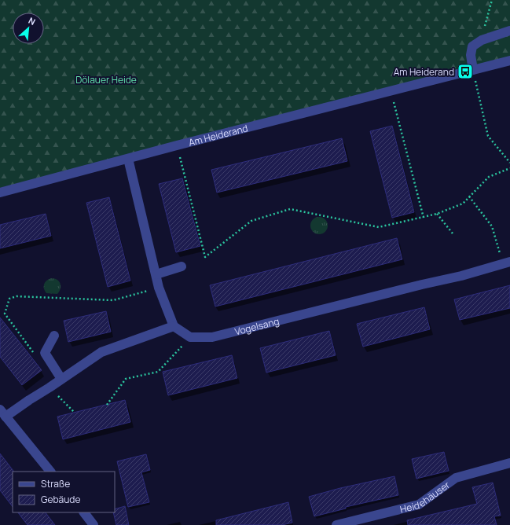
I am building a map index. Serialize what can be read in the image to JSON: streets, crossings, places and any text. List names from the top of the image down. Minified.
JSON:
{"streets":{"street":["Am Heiderand","Vogelsang","Heidehäuser"]},"parks":["Dölauer Heide"],"places":{"bus stop":["Am Heiderand"]},"legend":["Straße","Gebäude"],"north":"top right"}
